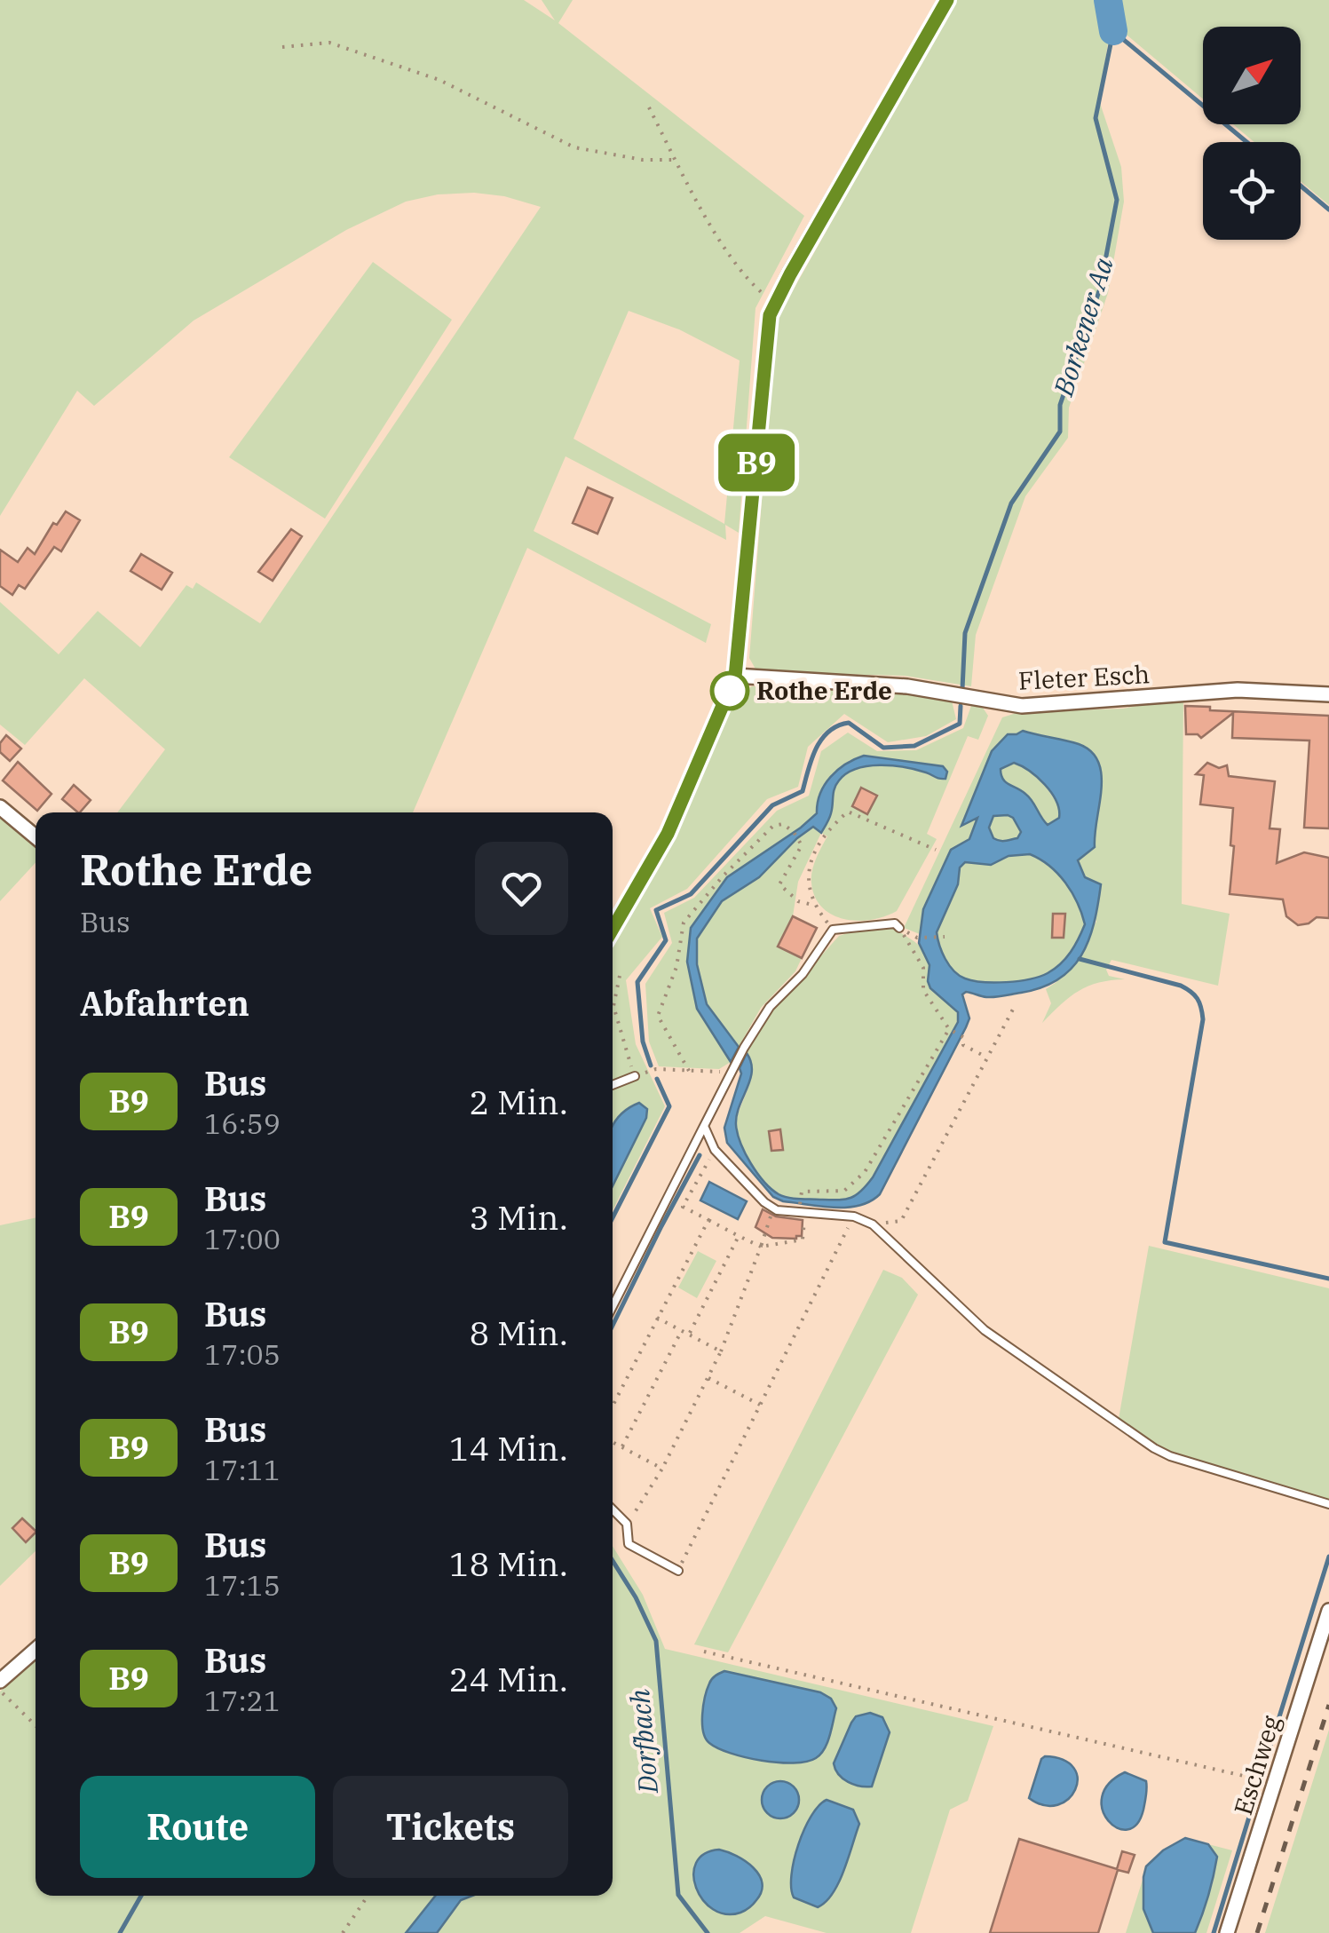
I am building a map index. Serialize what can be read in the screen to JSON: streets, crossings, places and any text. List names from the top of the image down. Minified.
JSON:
{"streets":{"street":["Fleter Esch","Eschweg"]},"water":["Borkener Aa","Dorfbach"],"places":["Rothe Erde"],"lines":["bus line B9"],"north":"top right","page":{"on_map":"B9","heading":[["Rothe Erde","Bus"],"Abfahrten"],"list":[{"mark":"B9","name":"Bus","note":"16:59","value":"2 Min."},{"mark":"B9","name":"Bus","note":"17:00","value":"3 Min."},{"mark":"B9","name":"Bus","note":"17:05","value":"8 Min."},{"mark":"B9","name":"Bus","note":"17:11","value":"14 Min."},{"mark":"B9","name":"Bus","note":"17:15","value":"18 Min."},{"mark":"B9","name":"Bus","note":"17:21","value":"24 Min."}],"buttons":["Route","Tickets"]}}
